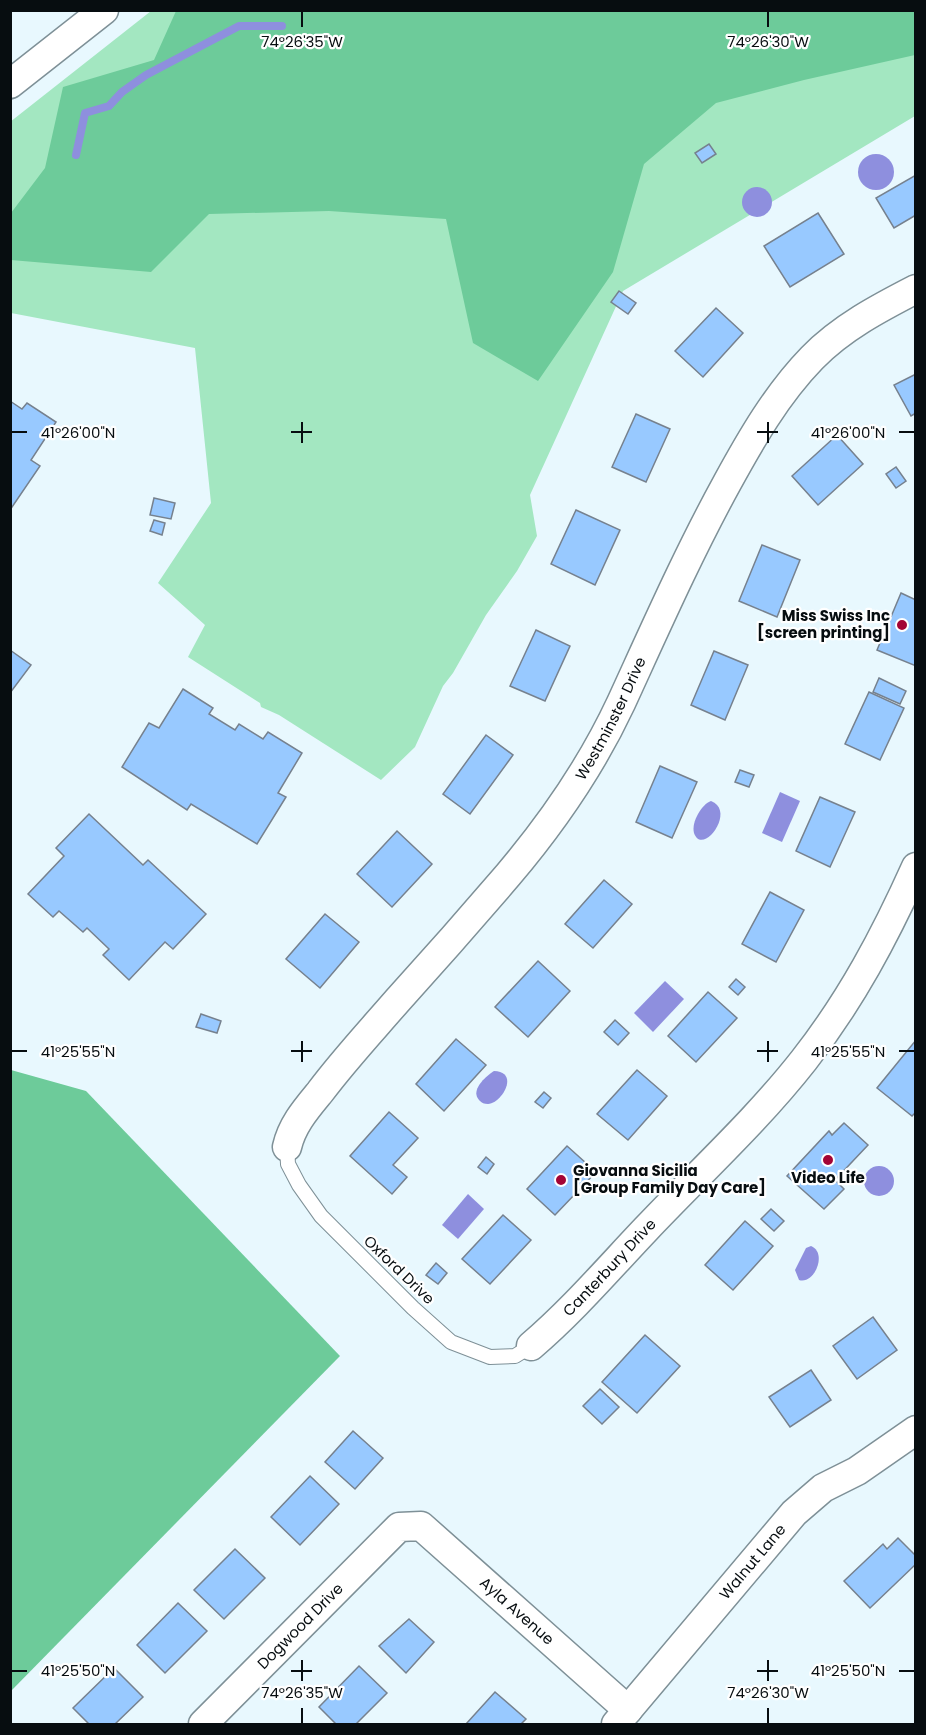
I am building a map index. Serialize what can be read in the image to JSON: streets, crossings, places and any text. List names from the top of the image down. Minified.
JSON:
{"streets":{"street":["Westminster Drive","Canterbury Drive","Walnut Lane","Ayla Avenue","Dogwood Drive"],"lane":["Oxford Drive"]},"crossings":[["Westminster Drive","Oxford Drive"],["Canterbury Drive","Oxford Drive"],["Walnut Lane","Ayla Avenue"],["Ayla Avenue","Dogwood Drive"]],"places":["Miss Swiss Inc [screen printing]","Video Life","Giovanna Sicilia [Group Family Day Care]"],"coordinates":["74°26'35\"W","74°26'30\"W","41°26'00\"N","41°25'55\"N","41°25'50\"N"]}
